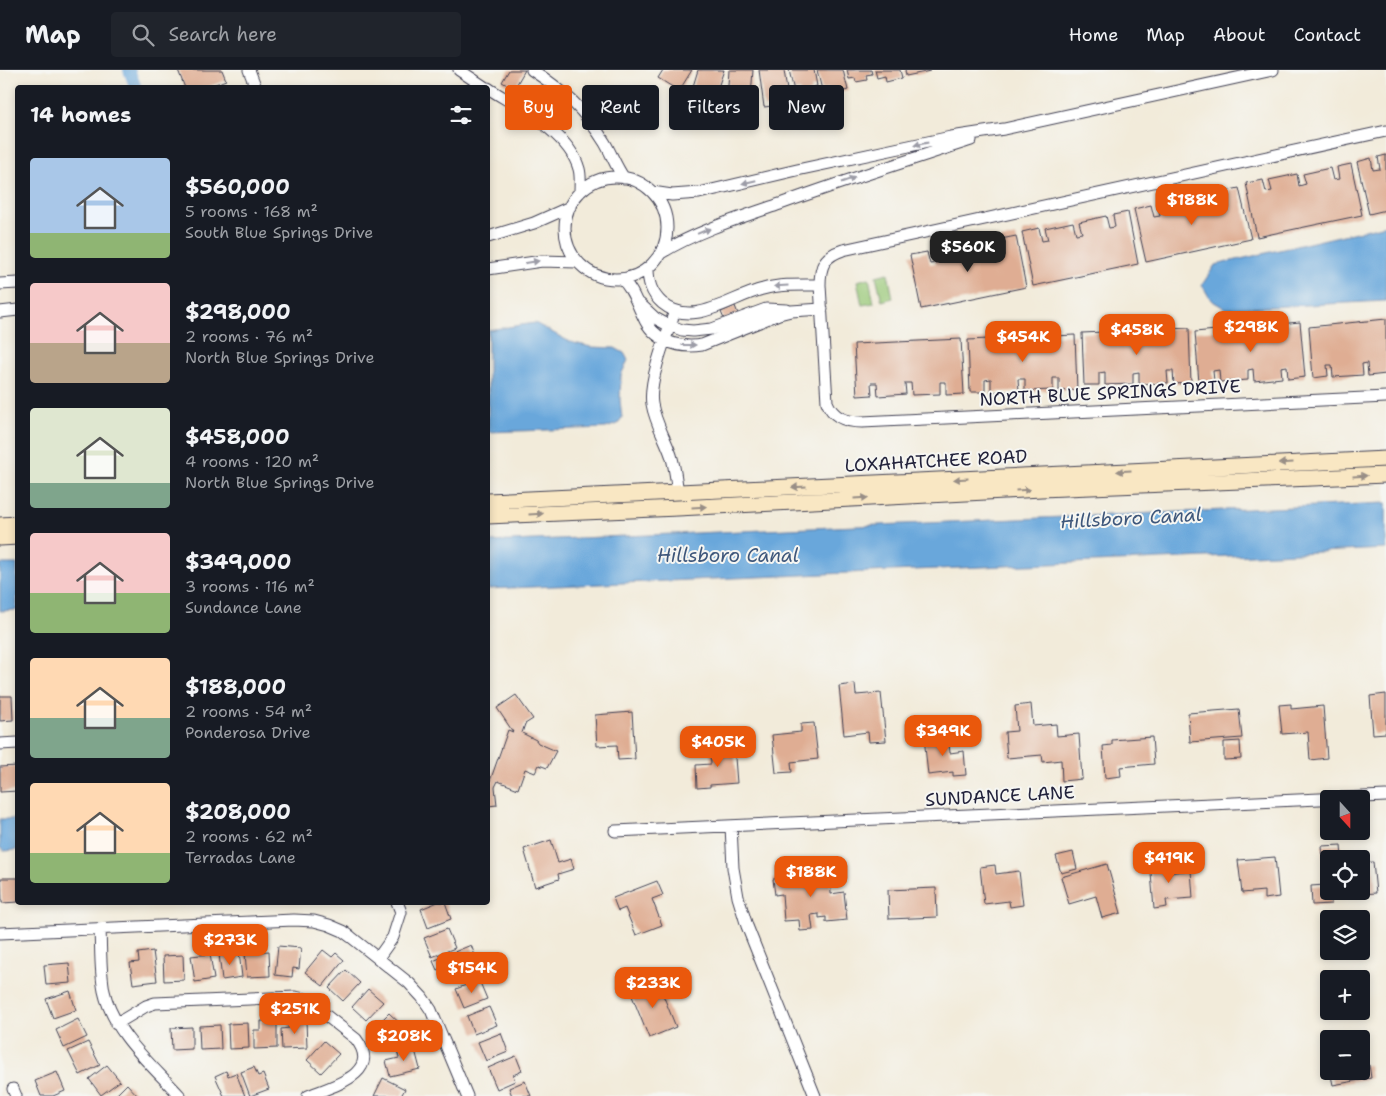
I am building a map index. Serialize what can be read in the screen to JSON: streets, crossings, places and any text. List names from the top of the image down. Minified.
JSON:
{"streets":{"main road":["LOXAHATCHEE ROAD"],"street":["NORTH BLUE SPRINGS DRIVE","SUNDANCE LANE"]},"water":["Hillsboro Canal"],"north":"bottom","page":{"header":"Map","search":"Search here","nav":["Home","Map","About","Contact"],"chip":["Buy","Rent","Filters","New"],"heading":"14 homes","list":[{"name":"$560,000","note":"5 rooms · 168 m² · South Blue Springs Drive"},{"name":"$298,000","note":"2 rooms · 76 m² · North Blue Springs Drive"},{"name":"$458,000","note":"4 rooms · 120 m² · North Blue Springs Drive"},{"name":"$349,000","note":"3 rooms · 116 m² · Sundance Lane"},{"name":"$188,000","note":"2 rooms · 54 m² · Ponderosa Drive"},{"name":"$208,000","note":"2 rooms · 62 m² · Terradas Lane"}],"price":["$188K","$560K","$298K","$458K","$454K","$349K","$405K","$419K","$188K","$273K","$154K","$233K","$251K","$208K"],"map_buttons":["+","−"]}}
